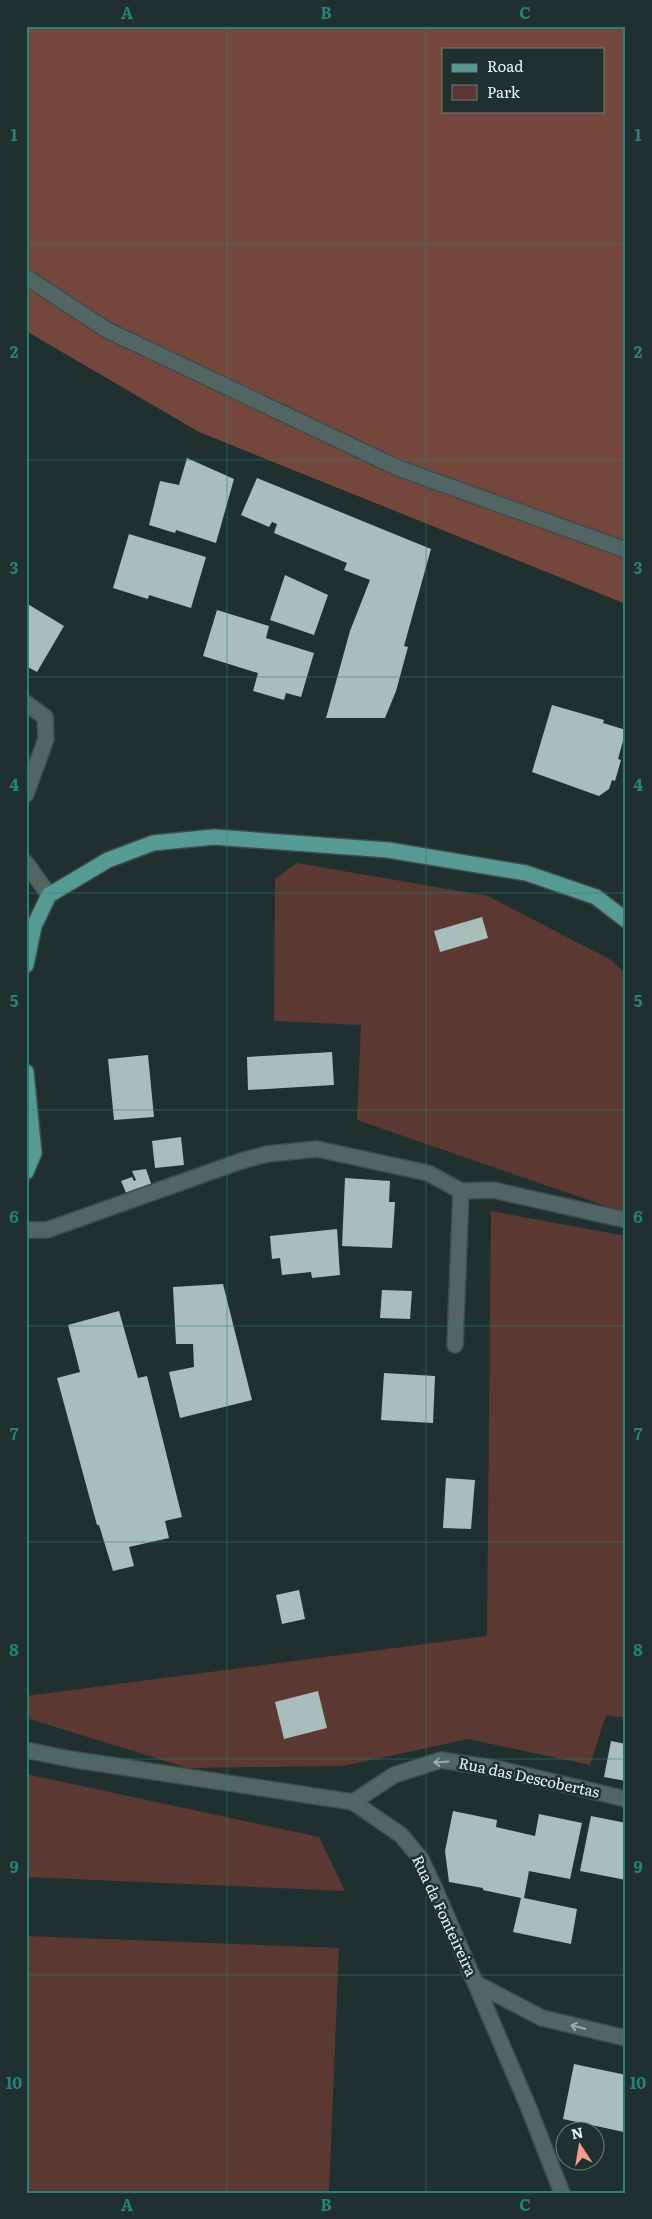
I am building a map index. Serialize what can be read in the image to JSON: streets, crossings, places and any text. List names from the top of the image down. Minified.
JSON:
{"streets":{"street":["Rua das Descobertas","Rua da Fonteireira"]},"crossings":[["Rua das Descobertas","Rua da Fonteireira"]],"one_way":["Rua das Descobertas"],"legend":["Road","Park"],"north":"top","grid":{"columns":["A","B","C"],"rows":["1","2","3","4","5","6","7","8","9","10"]}}
